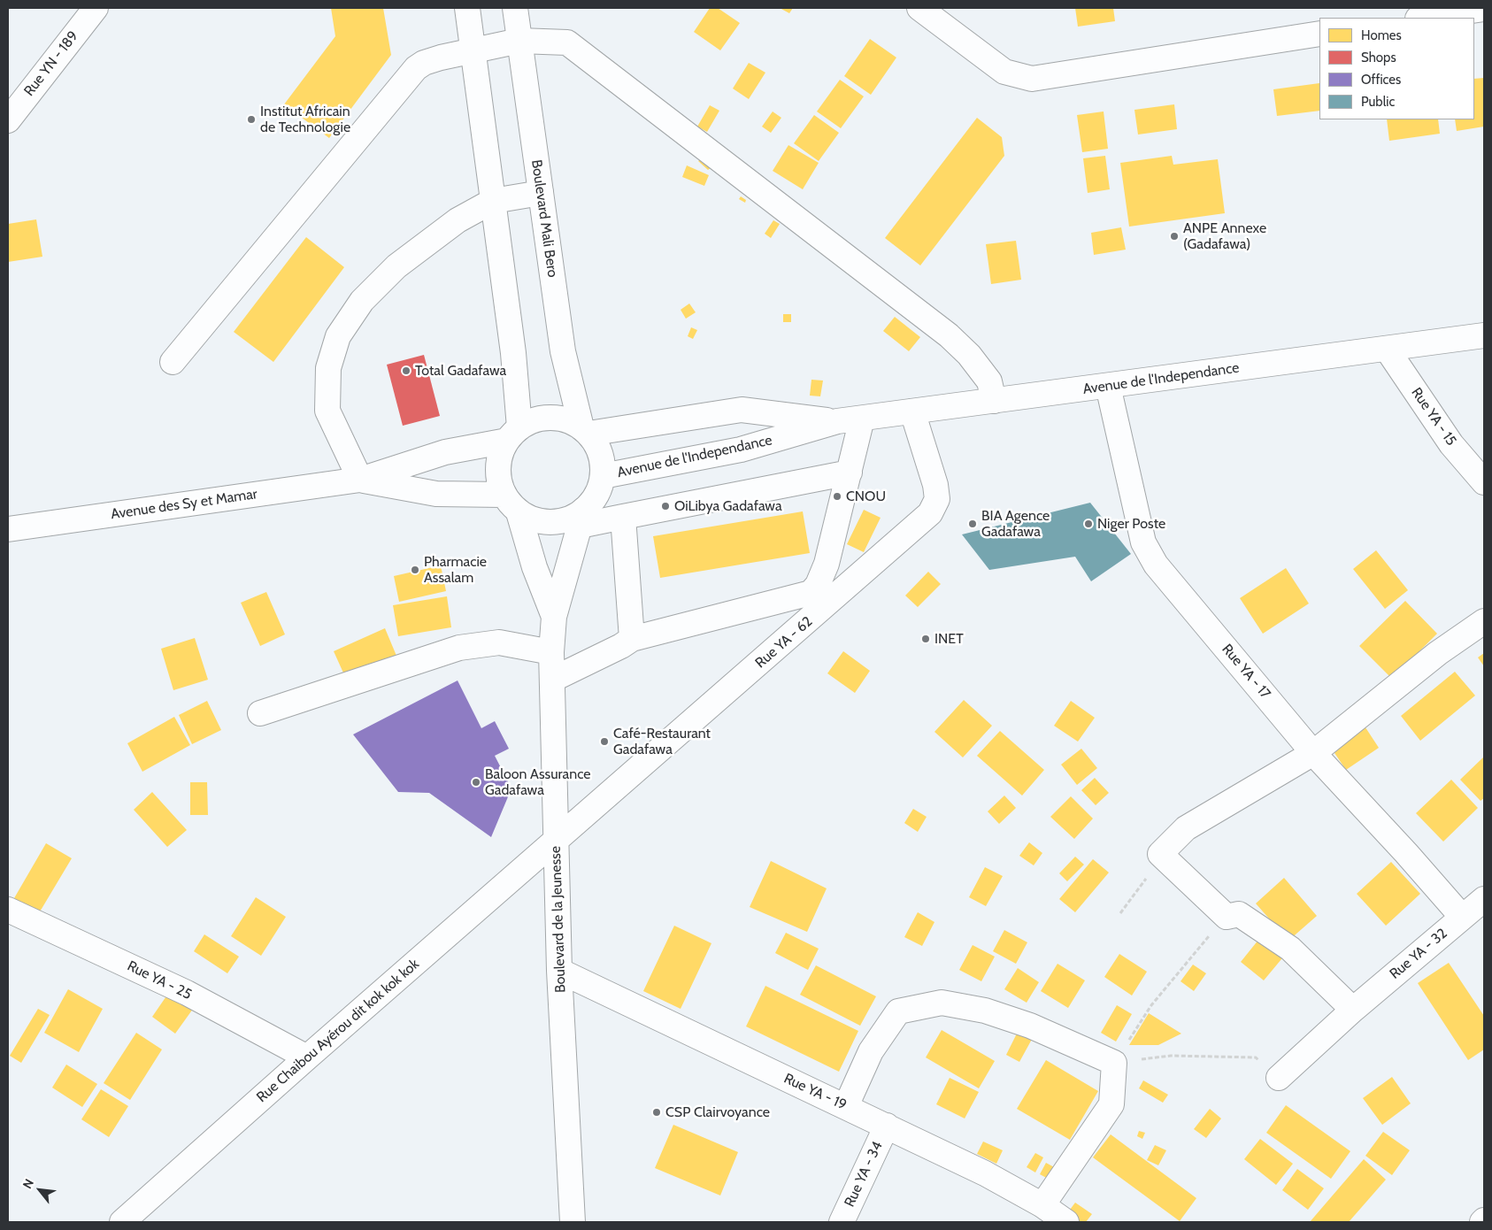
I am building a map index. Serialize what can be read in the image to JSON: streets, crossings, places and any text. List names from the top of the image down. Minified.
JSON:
{"streets":{"main road":["Rue YN - 189","Boulevard Mali Bero","Avenue de l'Independance","Rue YA - 15","Avenue des Sy et Mamar","Rue YA - 62","Rue YA - 17","Boulevard de la Jeunesse","Rue YA - 32","Rue YA - 25","Rue Chaibou Ayérou dit kok kok kok","Rue YA - 19","Rue YA - 34"]},"crossings":[["Boulevard Mali Bero","Avenue de l'Independance"],["Boulevard Mali Bero","Avenue des Sy et Mamar"],["Avenue de l'Independance","Rue YA - 15"],["Avenue de l'Independance","Avenue des Sy et Mamar"],["Avenue de l'Independance","Rue YA - 62"],["Avenue de l'Independance","Rue YA - 17"],["Rue YA - 62","Boulevard de la Jeunesse"],["Rue YA - 62","Rue Chaibou Ayérou dit kok kok kok"],["Rue YA - 17","Rue YA - 32"],["Boulevard de la Jeunesse","Rue Chaibou Ayérou dit kok kok kok"],["Boulevard de la Jeunesse","Rue YA - 19"],["Rue YA - 25","Rue Chaibou Ayérou dit kok kok kok"],["Rue YA - 19","Rue YA - 34"]],"places":["Institut Africain de Technologie","ANPE Annexe (Gadafawa)","Total Gadafawa","CNOU","OiLibya Gadafawa","BIA Agence Gadafawa","Niger Poste","Pharmacie Assalam","INET","Café-Restaurant Gadafawa","Baloon Assurance Gadafawa","CSP Clairvoyance"],"legend":["Homes","Shops","Offices","Public"],"north":"top left"}
